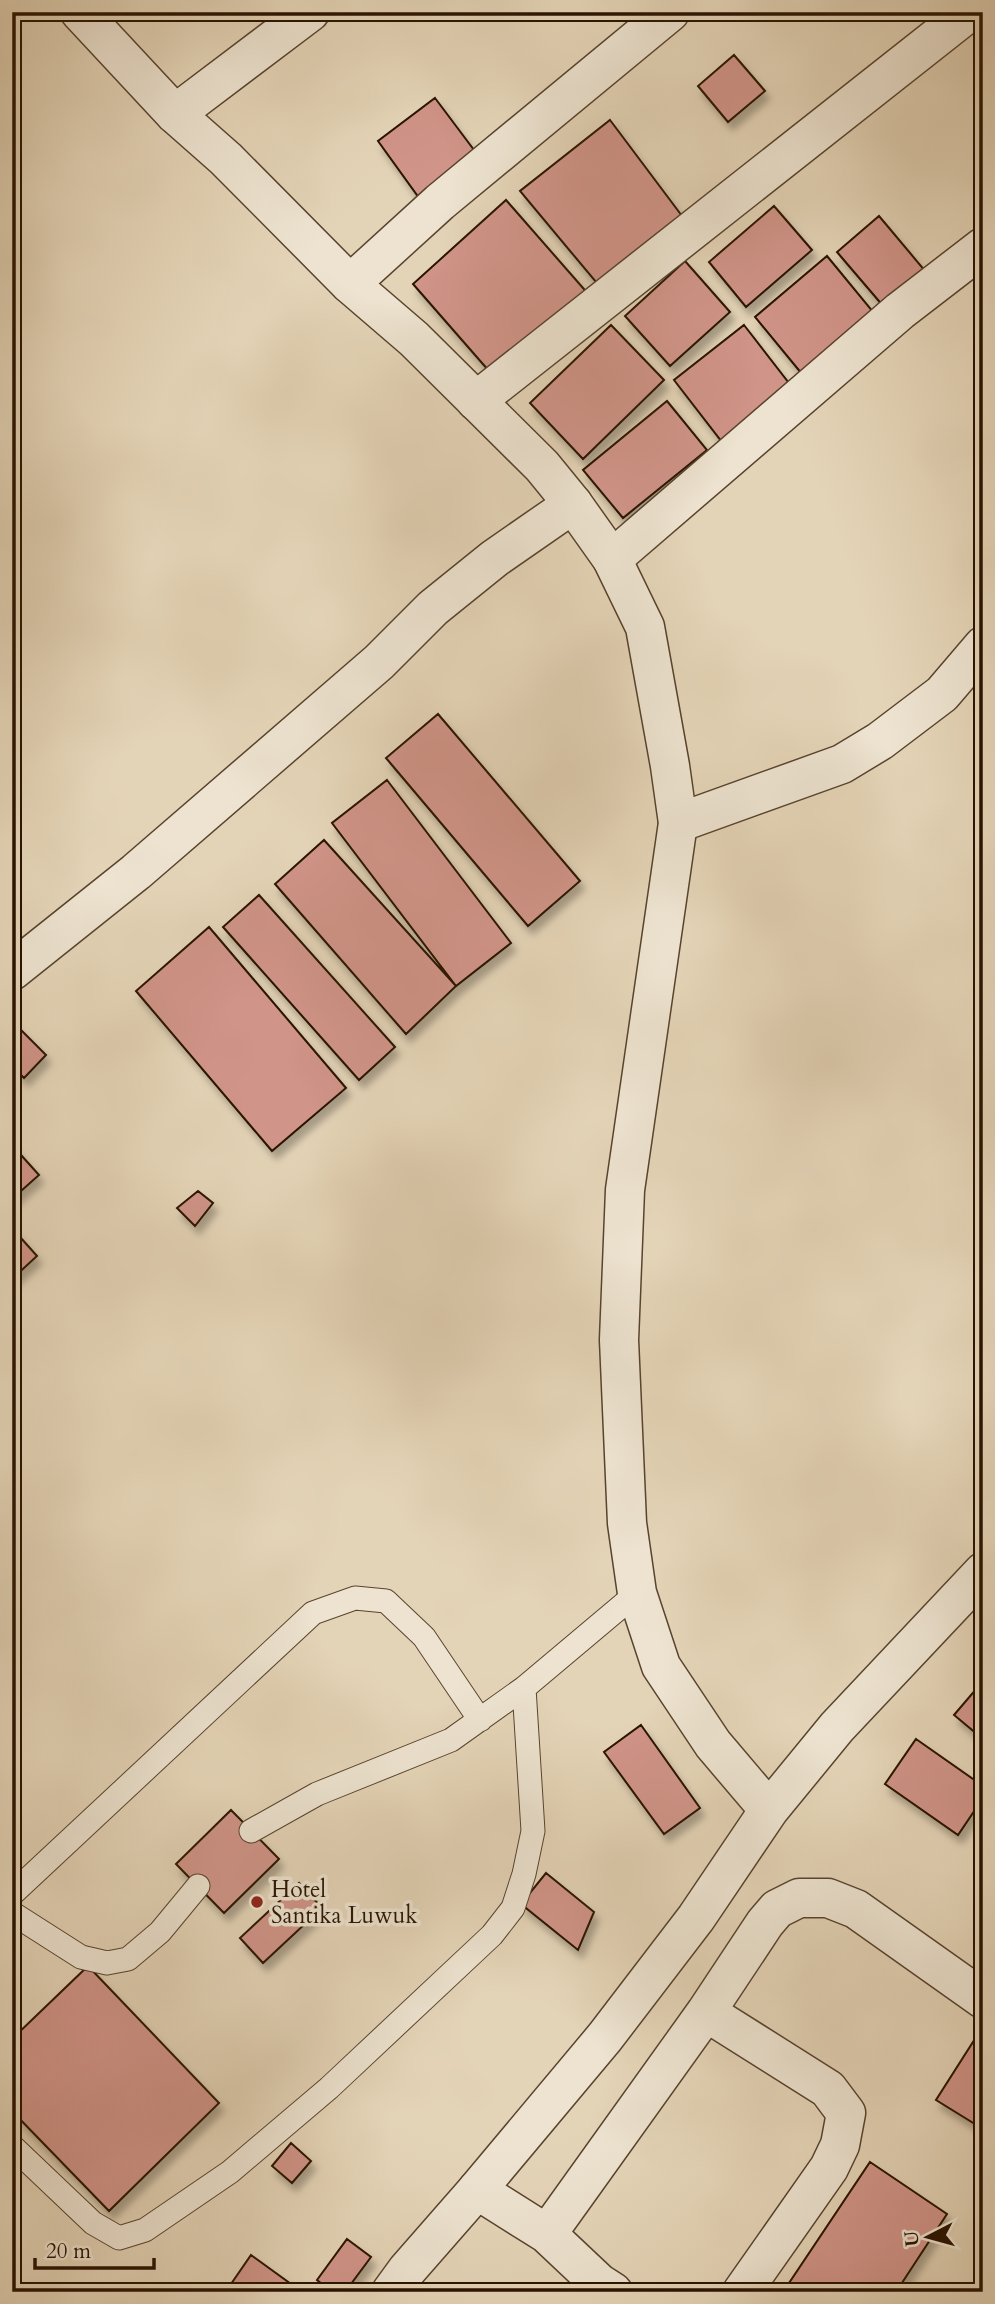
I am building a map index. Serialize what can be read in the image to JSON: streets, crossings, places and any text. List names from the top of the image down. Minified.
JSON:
{"places":["Hotel Santika Luwuk"],"scale_bar":"20 m","north":"left"}
